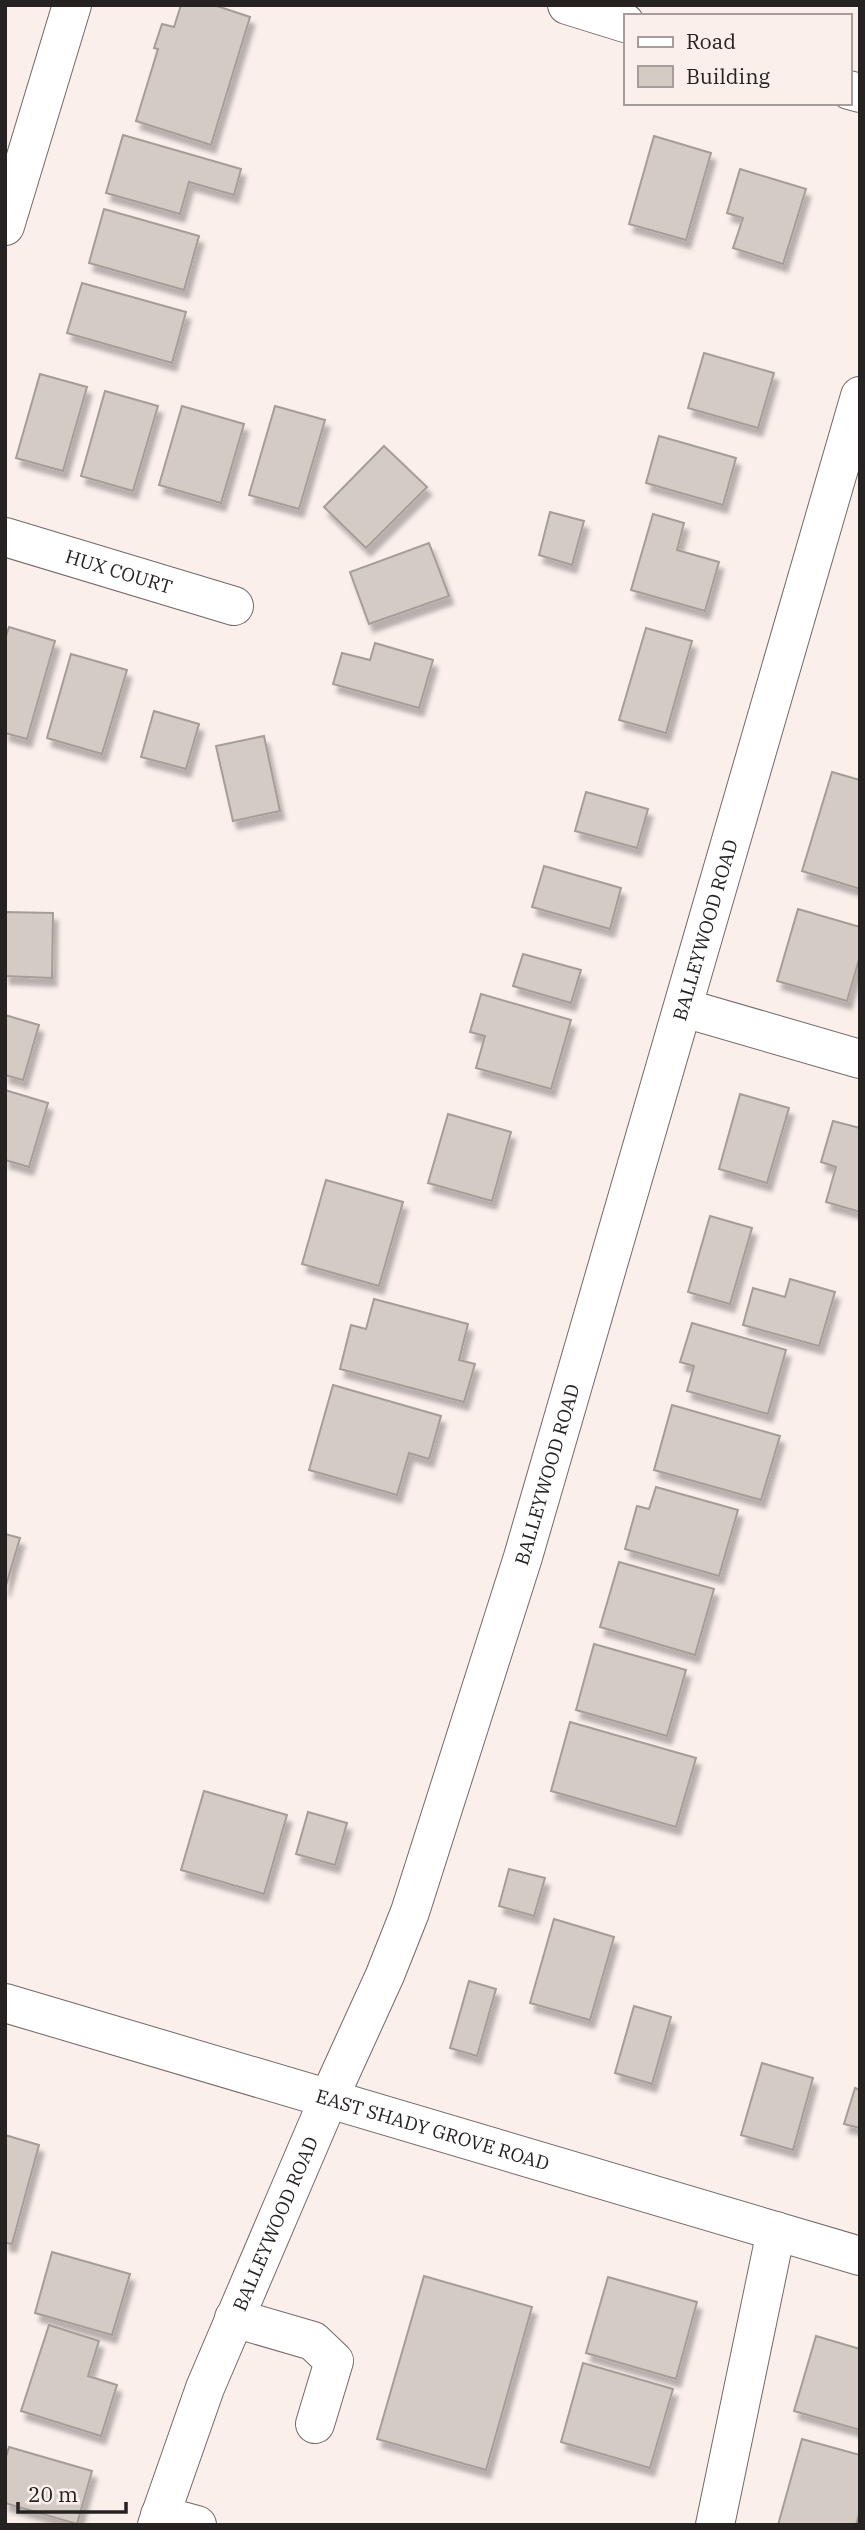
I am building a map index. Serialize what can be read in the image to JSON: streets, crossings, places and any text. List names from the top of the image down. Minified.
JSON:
{"streets":{"street":["HUX COURT","BALLEYWOOD ROAD","EAST SHADY GROVE ROAD"]},"crossings":[["BALLEYWOOD ROAD","EAST SHADY GROVE ROAD"]],"legend":["Road","Building"],"scale_bar":"20 m"}
